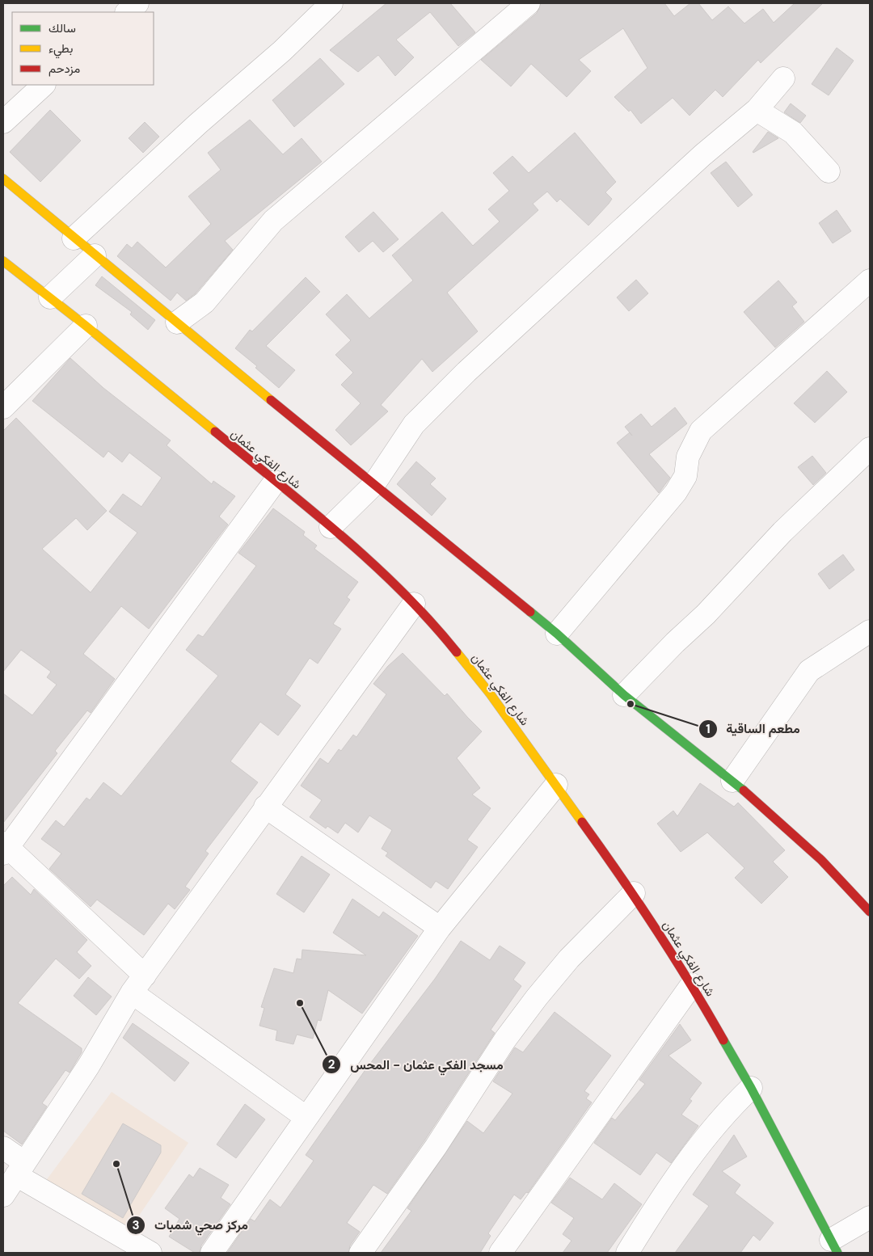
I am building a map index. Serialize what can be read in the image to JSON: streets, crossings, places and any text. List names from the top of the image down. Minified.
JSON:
{"streets":{"street":["شارع الفكي عثمان"]},"places":["مطعم الساقية","مسجد الفكي عثمان - المحس","مركز صحي شمبات"],"legend":["سالك","بطيء","مزدحم"]}
